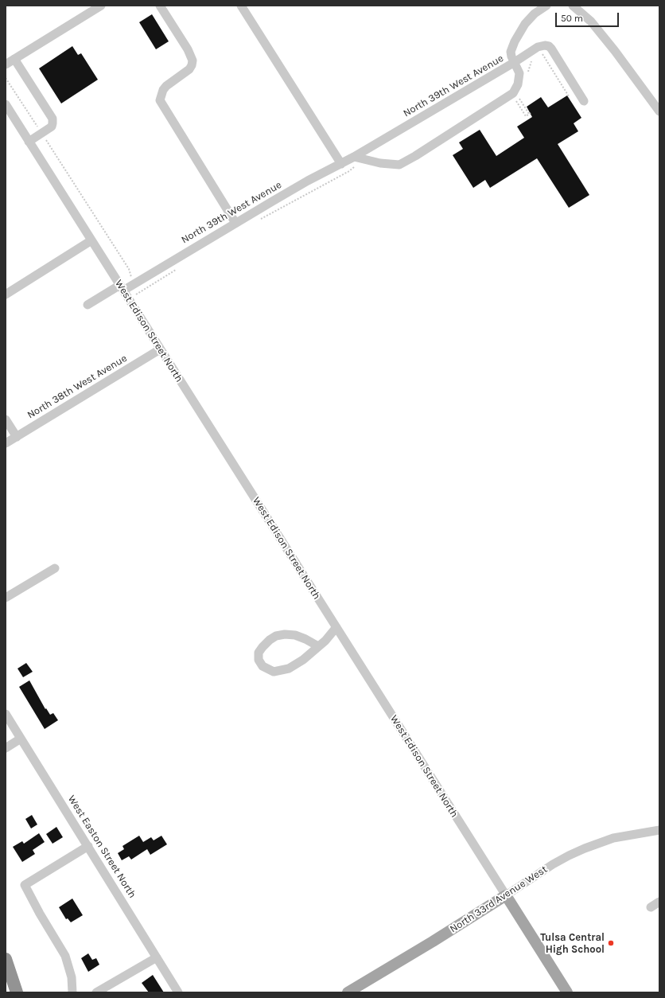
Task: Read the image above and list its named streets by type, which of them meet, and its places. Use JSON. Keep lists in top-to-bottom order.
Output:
{
  "streets": {
    "main road": ["West Edison Street North", "North 33rd Avenue West"],
    "street": ["North 39th West Avenue", "North 38th West Avenue", "West Easton Street North"]
  },
  "crossings": [
    ["North 39th West Avenue", "West Edison Street North"],
    ["West Edison Street North", "North 38th West Avenue"],
    ["West Edison Street North", "North 33rd Avenue West"]
  ],
  "places": ["Tulsa Central High School"],
  "scale_bar": "50 m"
}
